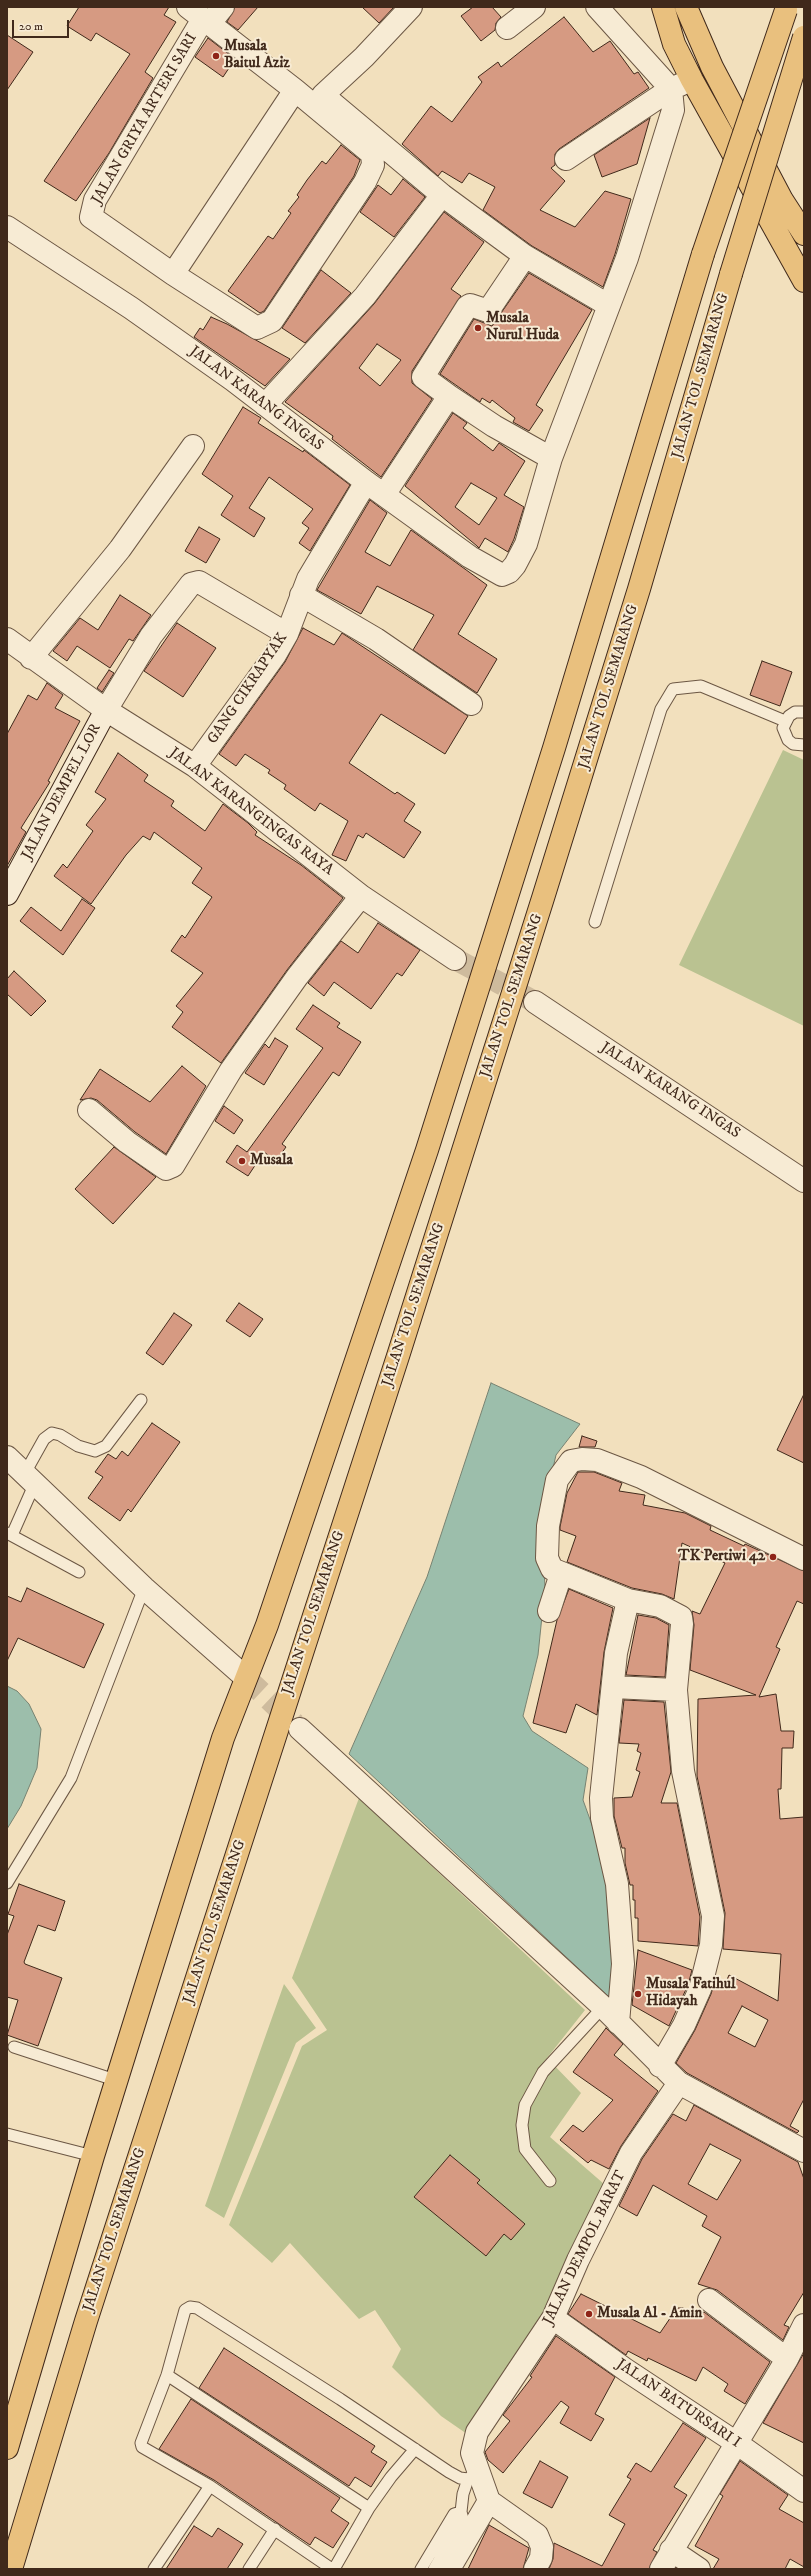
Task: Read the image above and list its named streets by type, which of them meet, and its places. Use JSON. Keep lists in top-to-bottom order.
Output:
{
  "streets": {
    "main road": ["JALAN TOL SEMARANG"],
    "street": [
      "JALAN GRIYA ARTERI SARI",
      "JALAN KARANG INGAS",
      "GANG CIKRAPYAK",
      "JALAN DEMPEL LOR",
      "JALAN KARANGINGAS RAYA",
      "JALAN DEMPOL BARAT",
      "JALAN BATURSARI I"
    ]
  },
  "crossings": [
    ["JALAN KARANG INGAS", "GANG CIKRAPYAK"],
    ["GANG CIKRAPYAK", "JALAN DEMPEL LOR"],
    ["GANG CIKRAPYAK", "JALAN KARANGINGAS RAYA"],
    ["JALAN DEMPEL LOR", "JALAN KARANGINGAS RAYA"],
    ["JALAN DEMPOL BARAT", "JALAN BATURSARI I"]
  ],
  "places": [
    "Musala Baitul Aziz",
    "Musala Nurul Huda",
    "Musala",
    "TK Pertiwi 42",
    "Musala Fatihul Hidayah",
    "Musala Al - Amin"
  ],
  "scale_bar": "20 m"
}
